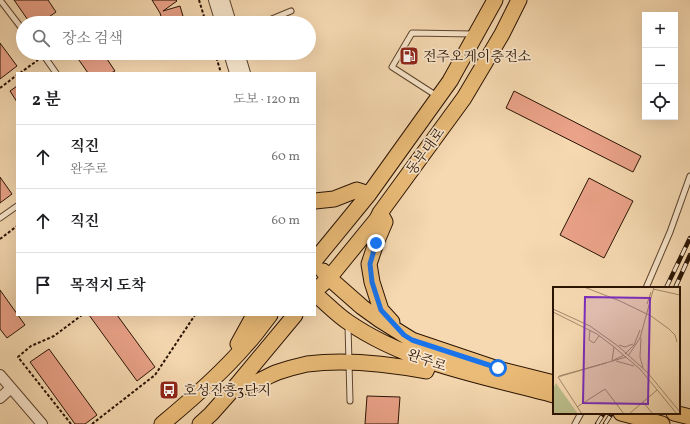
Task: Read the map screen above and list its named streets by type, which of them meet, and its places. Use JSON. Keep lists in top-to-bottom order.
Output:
{
  "streets": {
    "main road": ["동부대로", "완주로"]
  },
  "crossings": [
    ["동부대로", "완주로"]
  ],
  "places": {
    "fuel station": ["전주오케이충전소"],
    "bus stop": ["호성진흥3단지"]
  },
  "page": {
    "map_buttons": ["+", "−"],
    "search": "장소 검색",
    "heading": ["2 분", "도보 · 120 m"],
    "list": [
      ["직진", "완주로", "60 m"],
      ["직진", "60 m"],
      "목적지 도착"
    ]
  }
}
